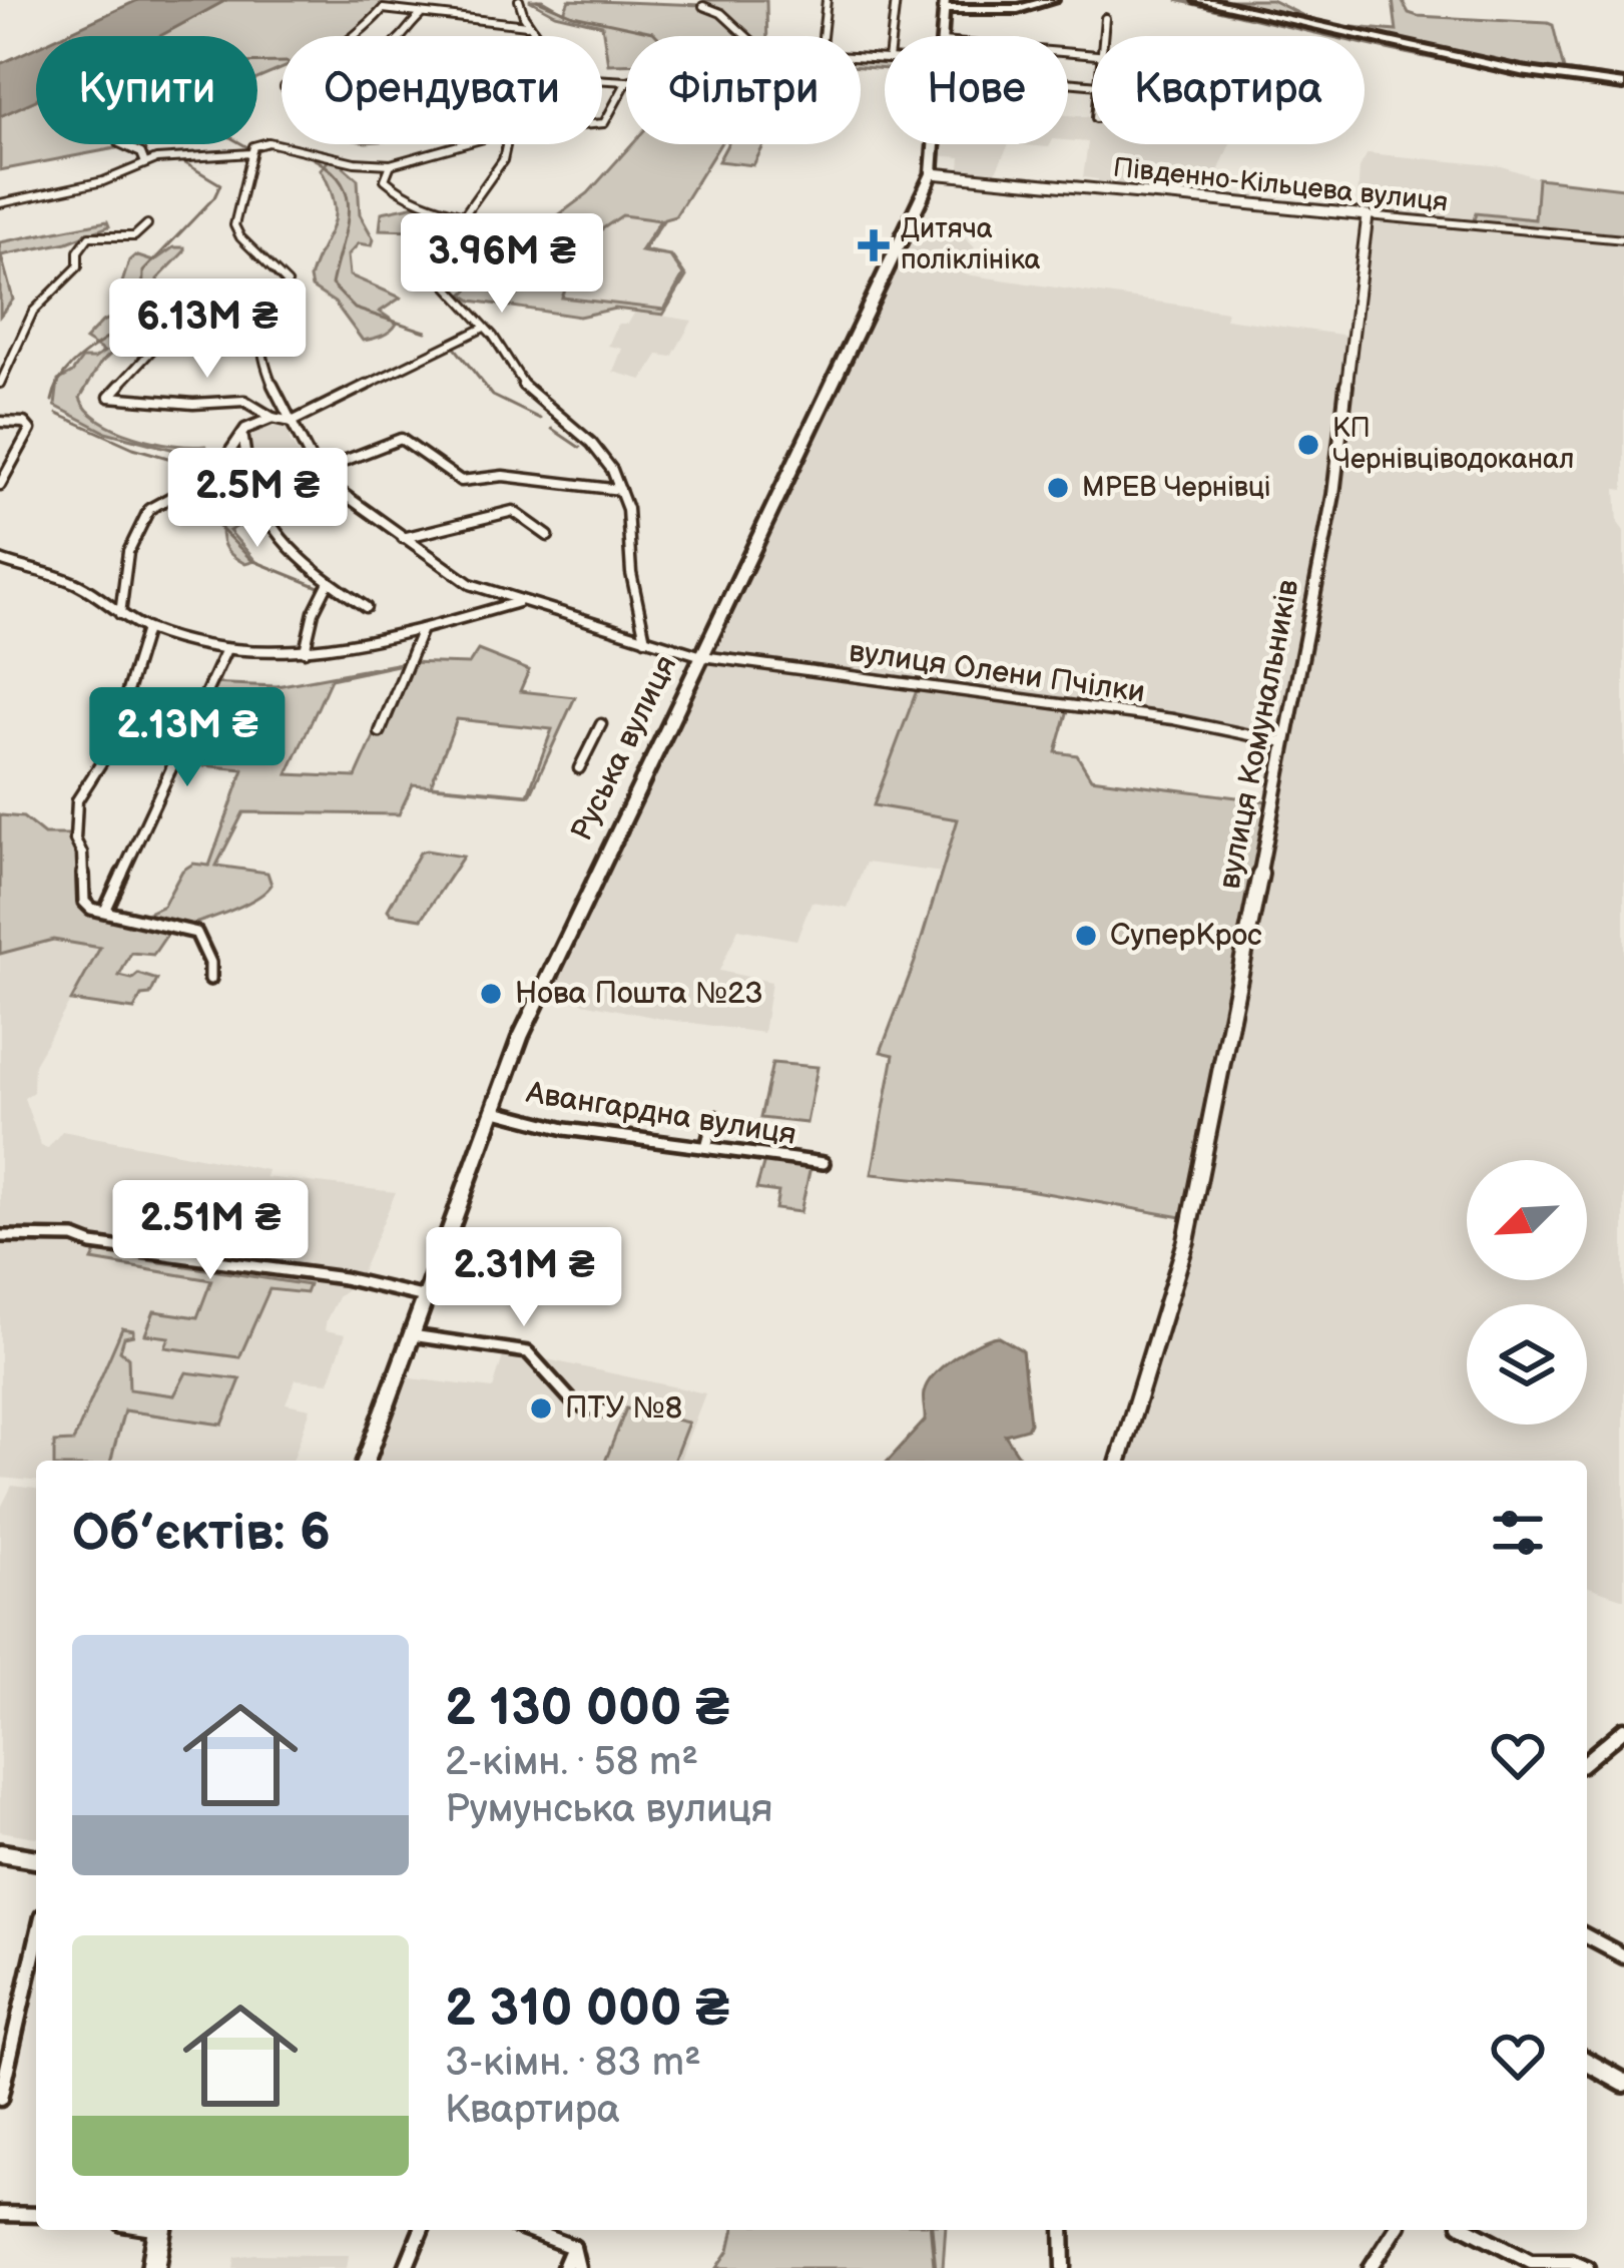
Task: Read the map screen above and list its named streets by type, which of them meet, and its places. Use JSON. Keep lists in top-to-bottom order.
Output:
{
  "streets": {
    "main road": ["Руська вулиця"],
    "street": [
      "Південно-Кільцева вулиця",
      "вулиця Олени Пчілки",
      "вулиця Комунальників",
      "Авангардна вулиця"
    ]
  },
  "crossings": [
    ["Південно-Кільцева вулиця", "вулиця Комунальників"],
    ["Південно-Кільцева вулиця", "Руська вулиця"],
    ["вулиця Олени Пчілки", "вулиця Комунальників"],
    ["вулиця Олени Пчілки", "Руська вулиця"],
    ["Руська вулиця", "Авангардна вулиця"]
  ],
  "places": {
    "health": ["Дитяча поліклініка"],
    "other": [
      "КП Чернівціводоканал",
      "МРЕВ Чернівці",
      "СуперКрос",
      "Нова Пошта №23",
      "ПТУ №8"
    ]
  },
  "north": "bottom left",
  "page": {
    "chip": [
      "Купити",
      "Орендувати",
      "Фільтри",
      "Нове",
      "Квартира"
    ],
    "price": [
      "3.96M ₴",
      "6.13M ₴",
      "2.5M ₴",
      "2.13M ₴",
      "2.51M ₴",
      "2.31M ₴"
    ],
    "heading": "Об’єктів: 6",
    "list": [
      {
        "name": "2 130 000 ₴",
        "note": "2-кімн. · 58 m² · Румунська вулиця"
      },
      {
        "name": "2 310 000 ₴",
        "note": "3-кімн. · 83 m² · Квартира"
      }
    ]
  }
}
